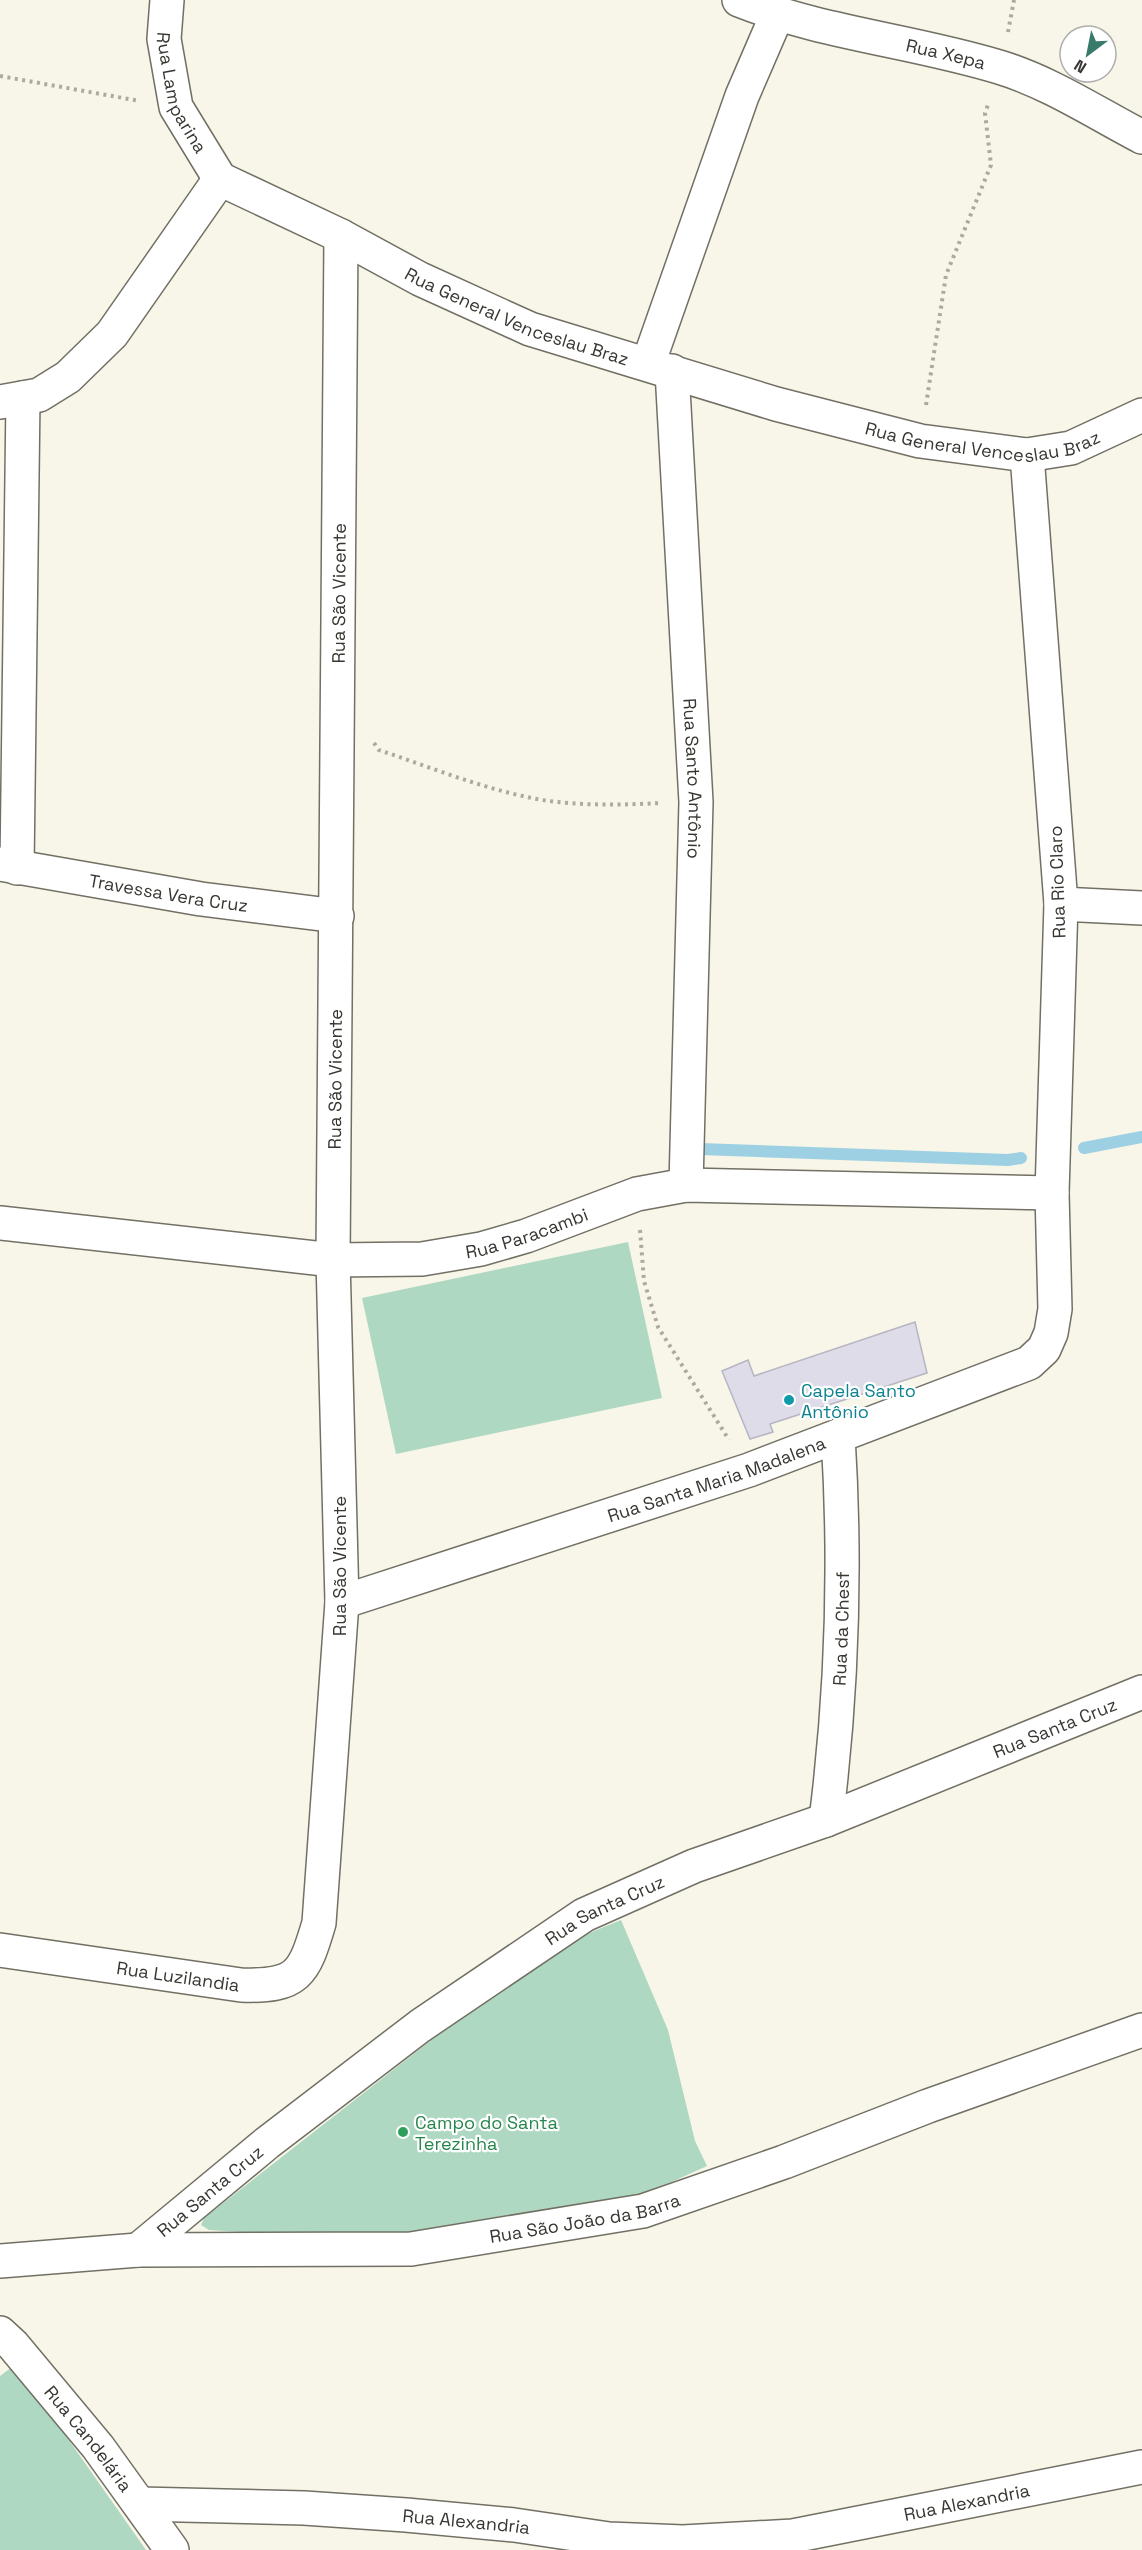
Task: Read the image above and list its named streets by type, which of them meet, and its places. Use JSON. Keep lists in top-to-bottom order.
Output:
{
  "streets": {
    "street": [
      "Rua Xepa",
      "Rua Lamparina",
      "Rua General Venceslau Braz",
      "Rua São Vicente",
      "Rua Santo Antônio",
      "Rua Rio Claro",
      "Travessa Vera Cruz",
      "Rua Paracambi",
      "Rua Santa Maria Madalena",
      "Rua da Chesf",
      "Rua Santa Cruz",
      "Rua Luzilandia",
      "Rua São João da Barra",
      "Rua Candelária",
      "Rua Alexandria"
    ]
  },
  "crossings": [
    ["Rua Lamparina", "Rua General Venceslau Braz"],
    ["Rua General Venceslau Braz", "Rua São Vicente"],
    ["Rua General Venceslau Braz", "Rua Santo Antônio"],
    ["Rua General Venceslau Braz", "Rua Rio Claro"],
    ["Rua São Vicente", "Travessa Vera Cruz"],
    ["Rua São Vicente", "Rua Paracambi"],
    ["Rua São Vicente", "Rua Santa Maria Madalena"],
    ["Rua São Vicente", "Rua Luzilandia"],
    ["Rua Santo Antônio", "Rua Paracambi"],
    ["Rua Rio Claro", "Rua Paracambi"],
    ["Rua Rio Claro", "Rua Santa Maria Madalena"],
    ["Rua Santa Maria Madalena", "Rua da Chesf"],
    ["Rua da Chesf", "Rua Santa Cruz"],
    ["Rua Santa Cruz", "Rua São João da Barra"],
    ["Rua Candelária", "Rua Alexandria"]
  ],
  "places": ["Capela Santo Antônio", "Campo do Santa Terezinha"],
  "north": "bottom left"
}
